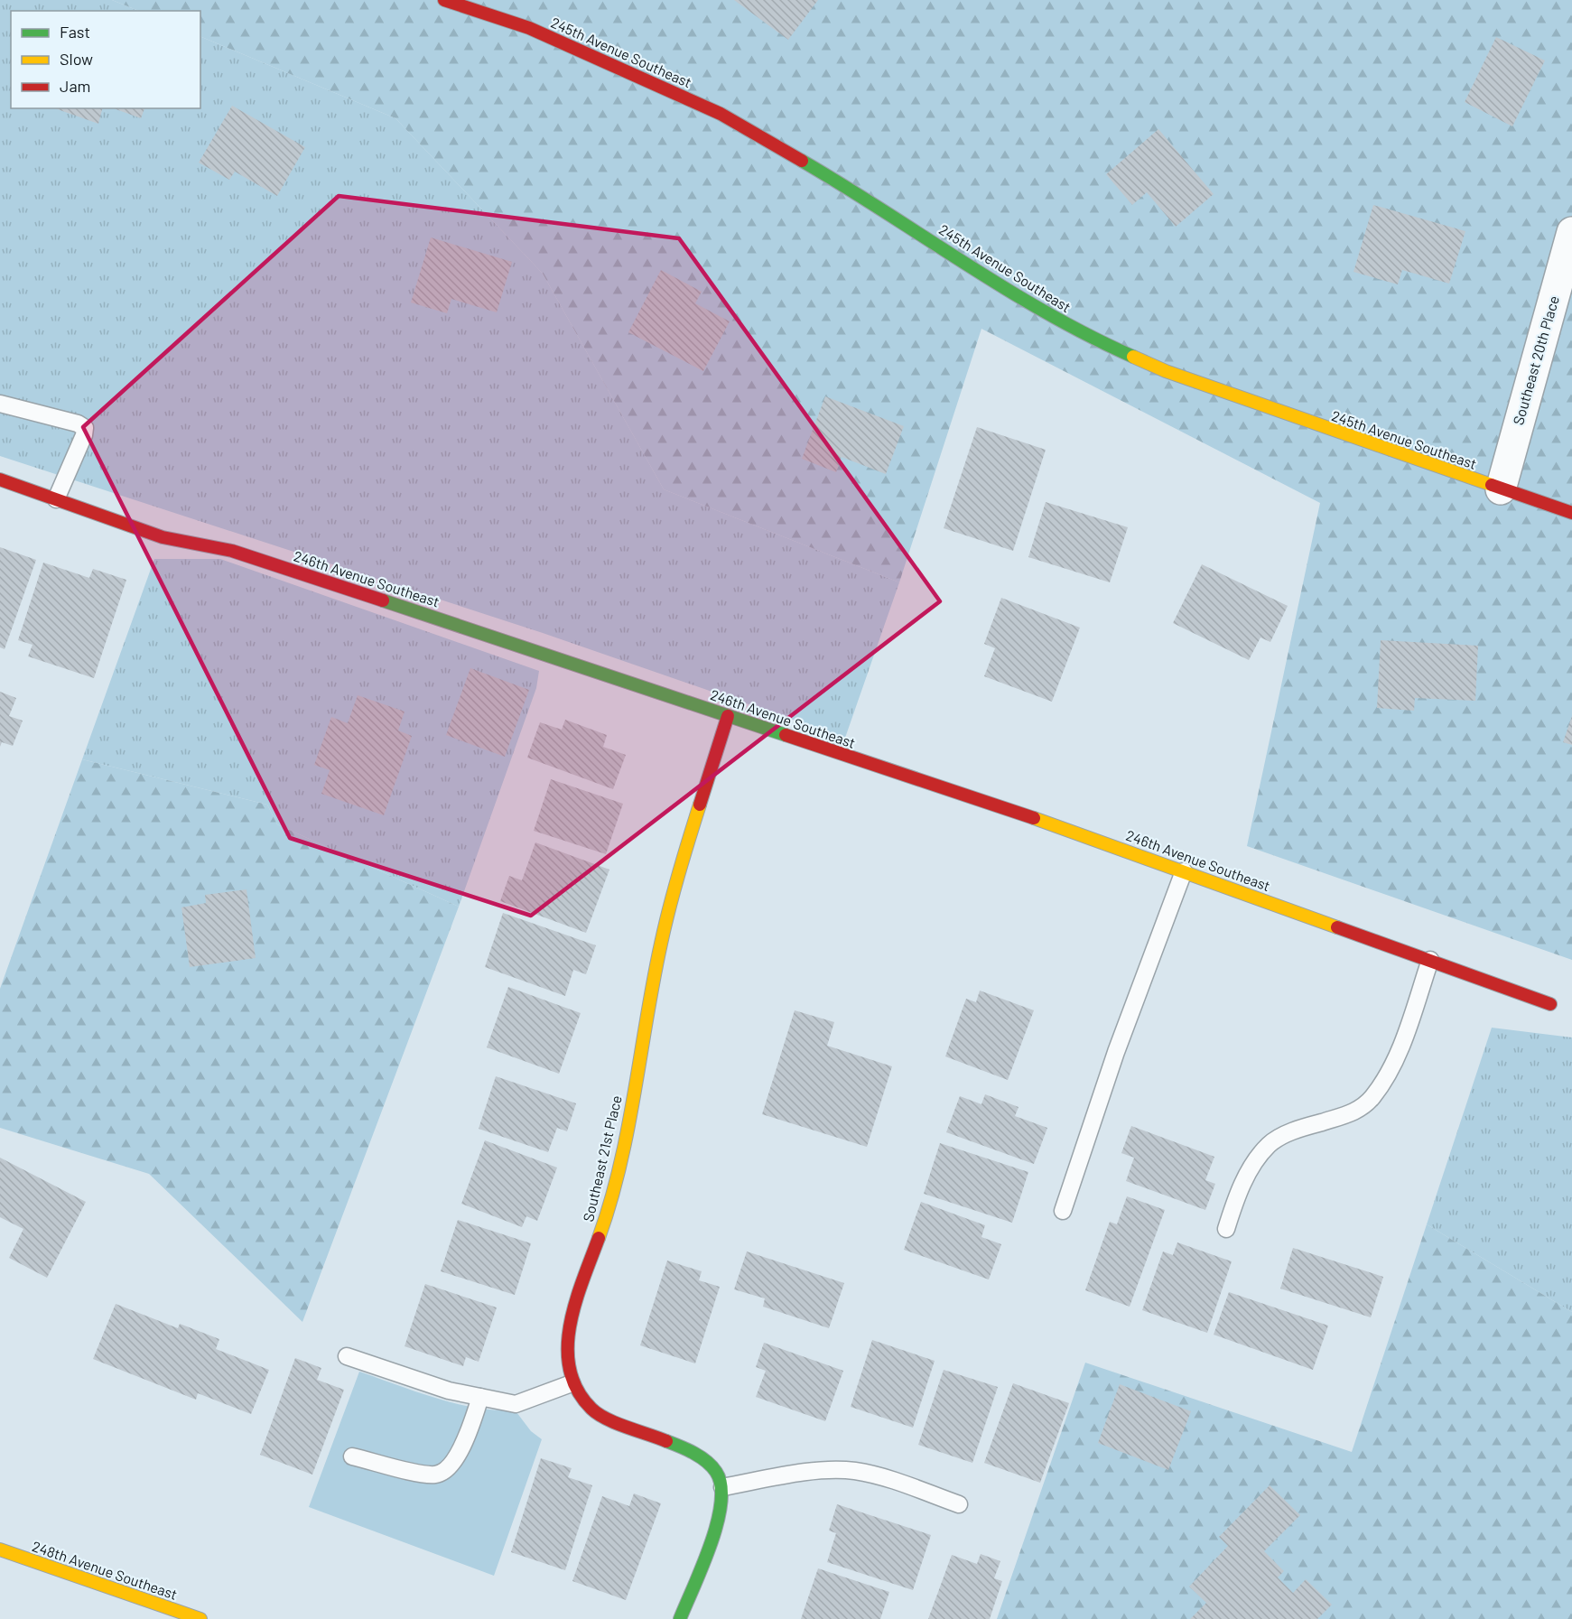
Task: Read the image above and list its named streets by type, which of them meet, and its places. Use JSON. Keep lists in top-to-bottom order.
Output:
{
  "streets": {
    "street": [
      "245th Avenue Southeast",
      "Southeast 20th Place",
      "246th Avenue Southeast",
      "Southeast 21st Place",
      "248th Avenue Southeast"
    ]
  },
  "crossings": [
    ["245th Avenue Southeast", "Southeast 20th Place"],
    ["246th Avenue Southeast", "Southeast 21st Place"]
  ],
  "legend": ["Fast", "Slow", "Jam"]
}
